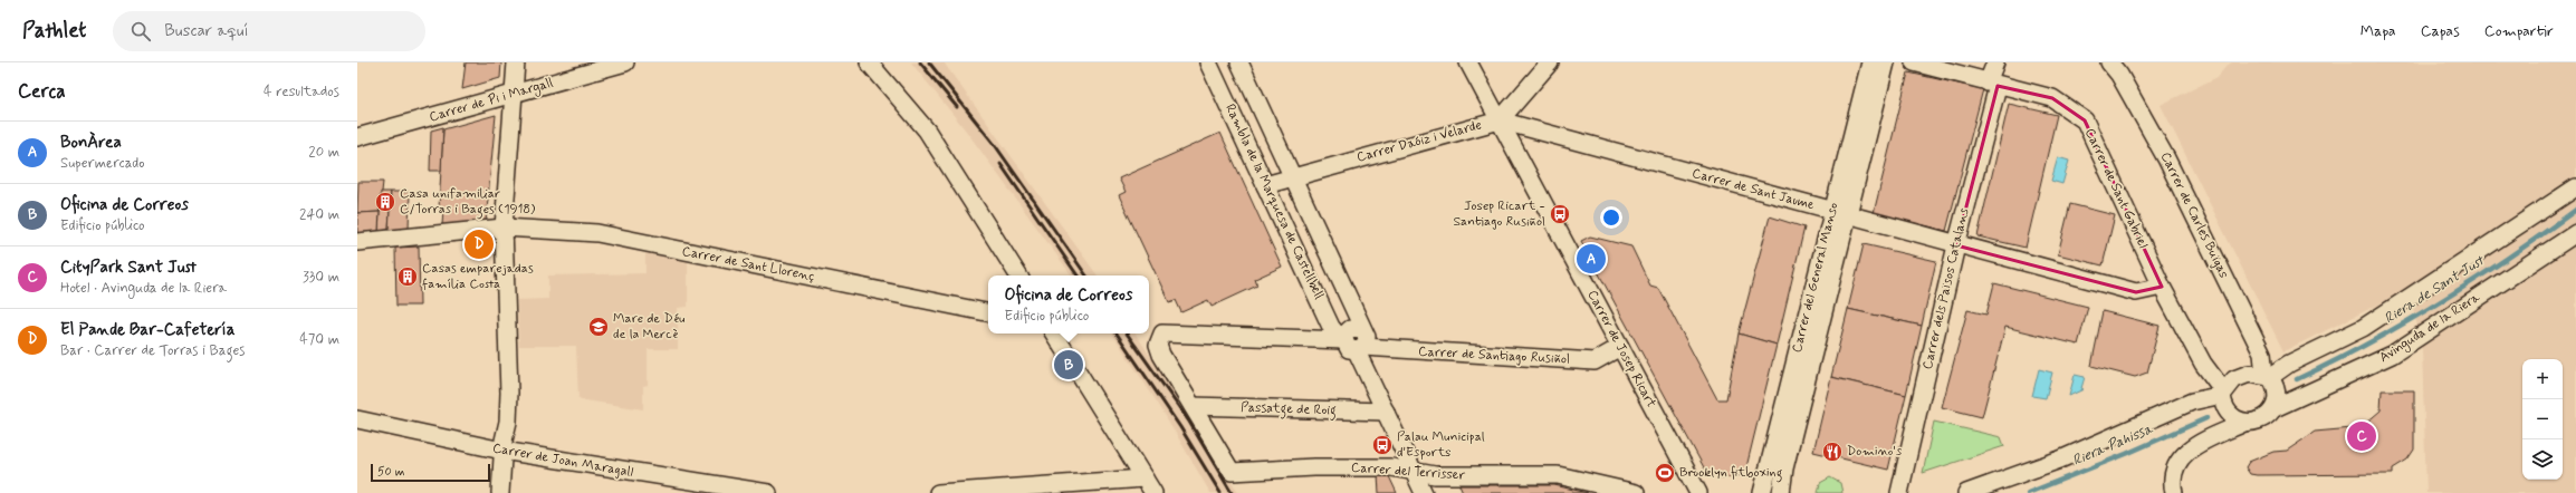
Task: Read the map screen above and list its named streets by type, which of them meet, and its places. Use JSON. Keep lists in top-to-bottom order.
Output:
{
  "streets": {
    "street": [
      "Carrer de Pi i Margall",
      "Carrer Daóiz i Velarde",
      "Carrer de Sant Gabriel",
      "Carrer de Sant Jaume",
      "Rambla de la Marquesa de Castellbell",
      "Carrer de Carles Buïgas",
      "Carrer de Sant Llorenç",
      "Carrer del General Manso",
      "Carrer dels Països Catalans",
      "Avinguda de la Riera",
      "Carrer de Josep Ricart",
      "Carrer de Santiago Rusiñol",
      "Passatge de Roig",
      "Carrer de Joan Maragall",
      "Carrer del Terrisser"
    ]
  },
  "crossings": [
    ["Carrer Daóiz i Velarde", "Carrer de Sant Jaume"],
    ["Carrer Daóiz i Velarde", "Rambla de la Marquesa de Castellbell"],
    ["Carrer Daóiz i Velarde", "Carrer de Josep Ricart"],
    ["Carrer de Sant Gabriel", "Carrer de Sant Jaume"],
    ["Carrer de Sant Gabriel", "Carrer de Carles Buïgas"],
    ["Carrer de Sant Gabriel", "Carrer dels Països Catalans"],
    ["Carrer de Sant Gabriel", "Avinguda de la Riera"],
    ["Carrer de Sant Jaume", "Carrer del General Manso"],
    ["Carrer de Sant Jaume", "Carrer dels Països Catalans"],
    ["Carrer de Sant Jaume", "Carrer de Josep Ricart"],
    ["Rambla de la Marquesa de Castellbell", "Carrer de Santiago Rusiñol"],
    ["Rambla de la Marquesa de Castellbell", "Passatge de Roig"],
    ["Rambla de la Marquesa de Castellbell", "Carrer del Terrisser"],
    ["Carrer de Carles Buïgas", "Avinguda de la Riera"],
    ["Carrer de Josep Ricart", "Carrer de Santiago Rusiñol"],
    ["Passatge de Roig", "Carrer del Terrisser"]
  ],
  "water": ["Riera de Sant Just", "Riera Pahissa"],
  "places": {
    "building": ["Casa unifamiliar C/Torras i Bages (1918)", "Casas emparejadas família Costa"],
    "bus stop": ["Josep Ricart - Santiago Rusiñol", "Palau Municipal d'Esports"],
    "school or university": ["Mare de Déu de la Mercè"],
    "restaurant": ["Domino's"],
    "sports": ["Brooklyn fitboxing"]
  },
  "scale_bar": "50 m",
  "page": {
    "header": "Pathlet",
    "search": "Buscar aquí",
    "nav": ["Mapa", "Capas", "Compartir"],
    "heading": ["Cerca", "4 resultados"],
    "list": [
      {
        "mark": "A",
        "name": "BonÀrea",
        "note": "Supermercado",
        "value": "20 m"
      },
      {
        "mark": "B",
        "name": "Oficina de Correos",
        "note": "Edificio público",
        "value": "240 m"
      },
      {
        "mark": "C",
        "name": "CityPark Sant Just",
        "note": "Hotel · Avinguda de la Riera",
        "value": "330 m"
      },
      {
        "mark": "D",
        "name": "El Pande Bar-Cafetería",
        "note": "Bar · Carrer de Torras i Bages",
        "value": "470 m"
      }
    ],
    "pins": [
      "D",
      "A",
      "B",
      "C"
    ],
    "popup": ["Oficina de Correos", "Edificio público"],
    "map_buttons": ["+", "−"],
    "scale": "50 m"
  }
}
